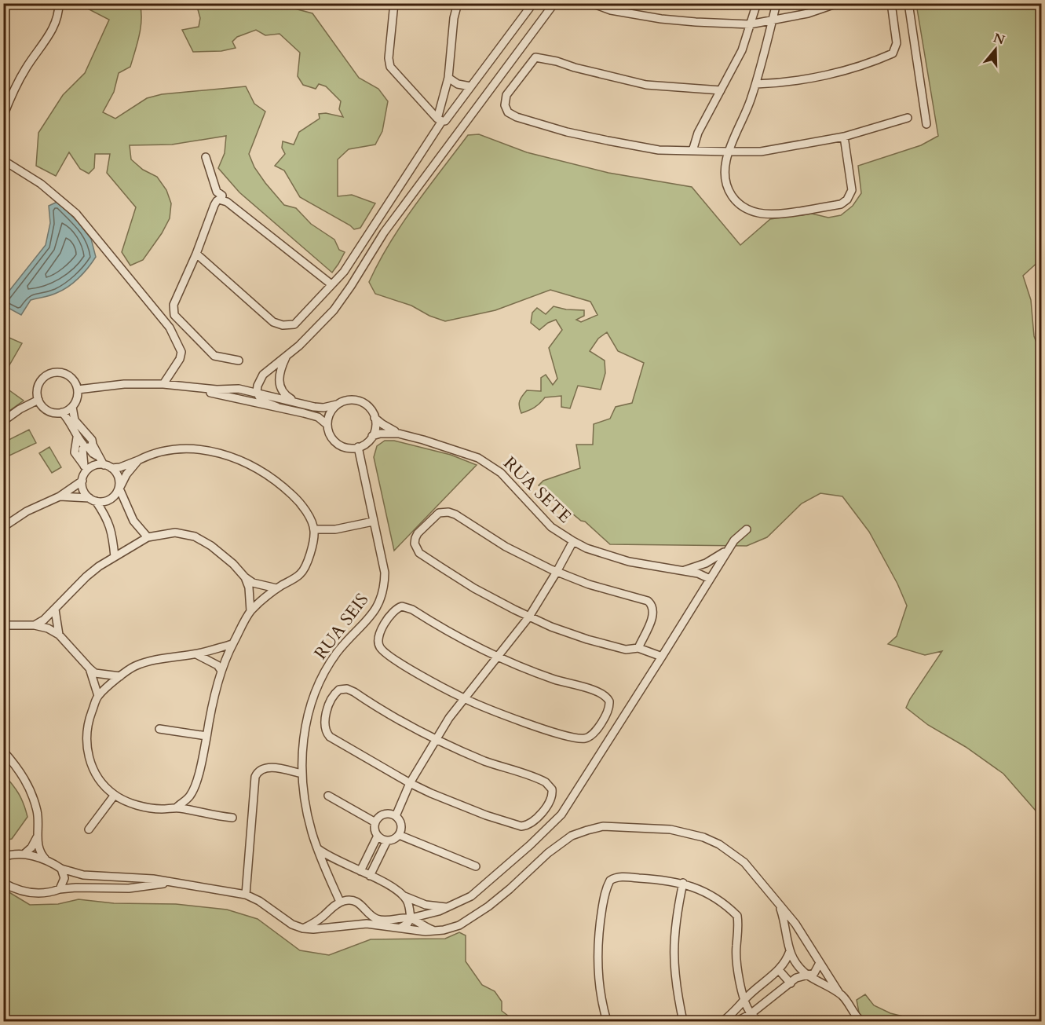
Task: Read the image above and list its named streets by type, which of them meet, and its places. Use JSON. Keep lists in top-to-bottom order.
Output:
{
  "streets": {
    "street": ["RUA SETE", "RUA SEIS"]
  },
  "crossings": [
    ["RUA SETE", "RUA SEIS"]
  ],
  "north": "top"
}
